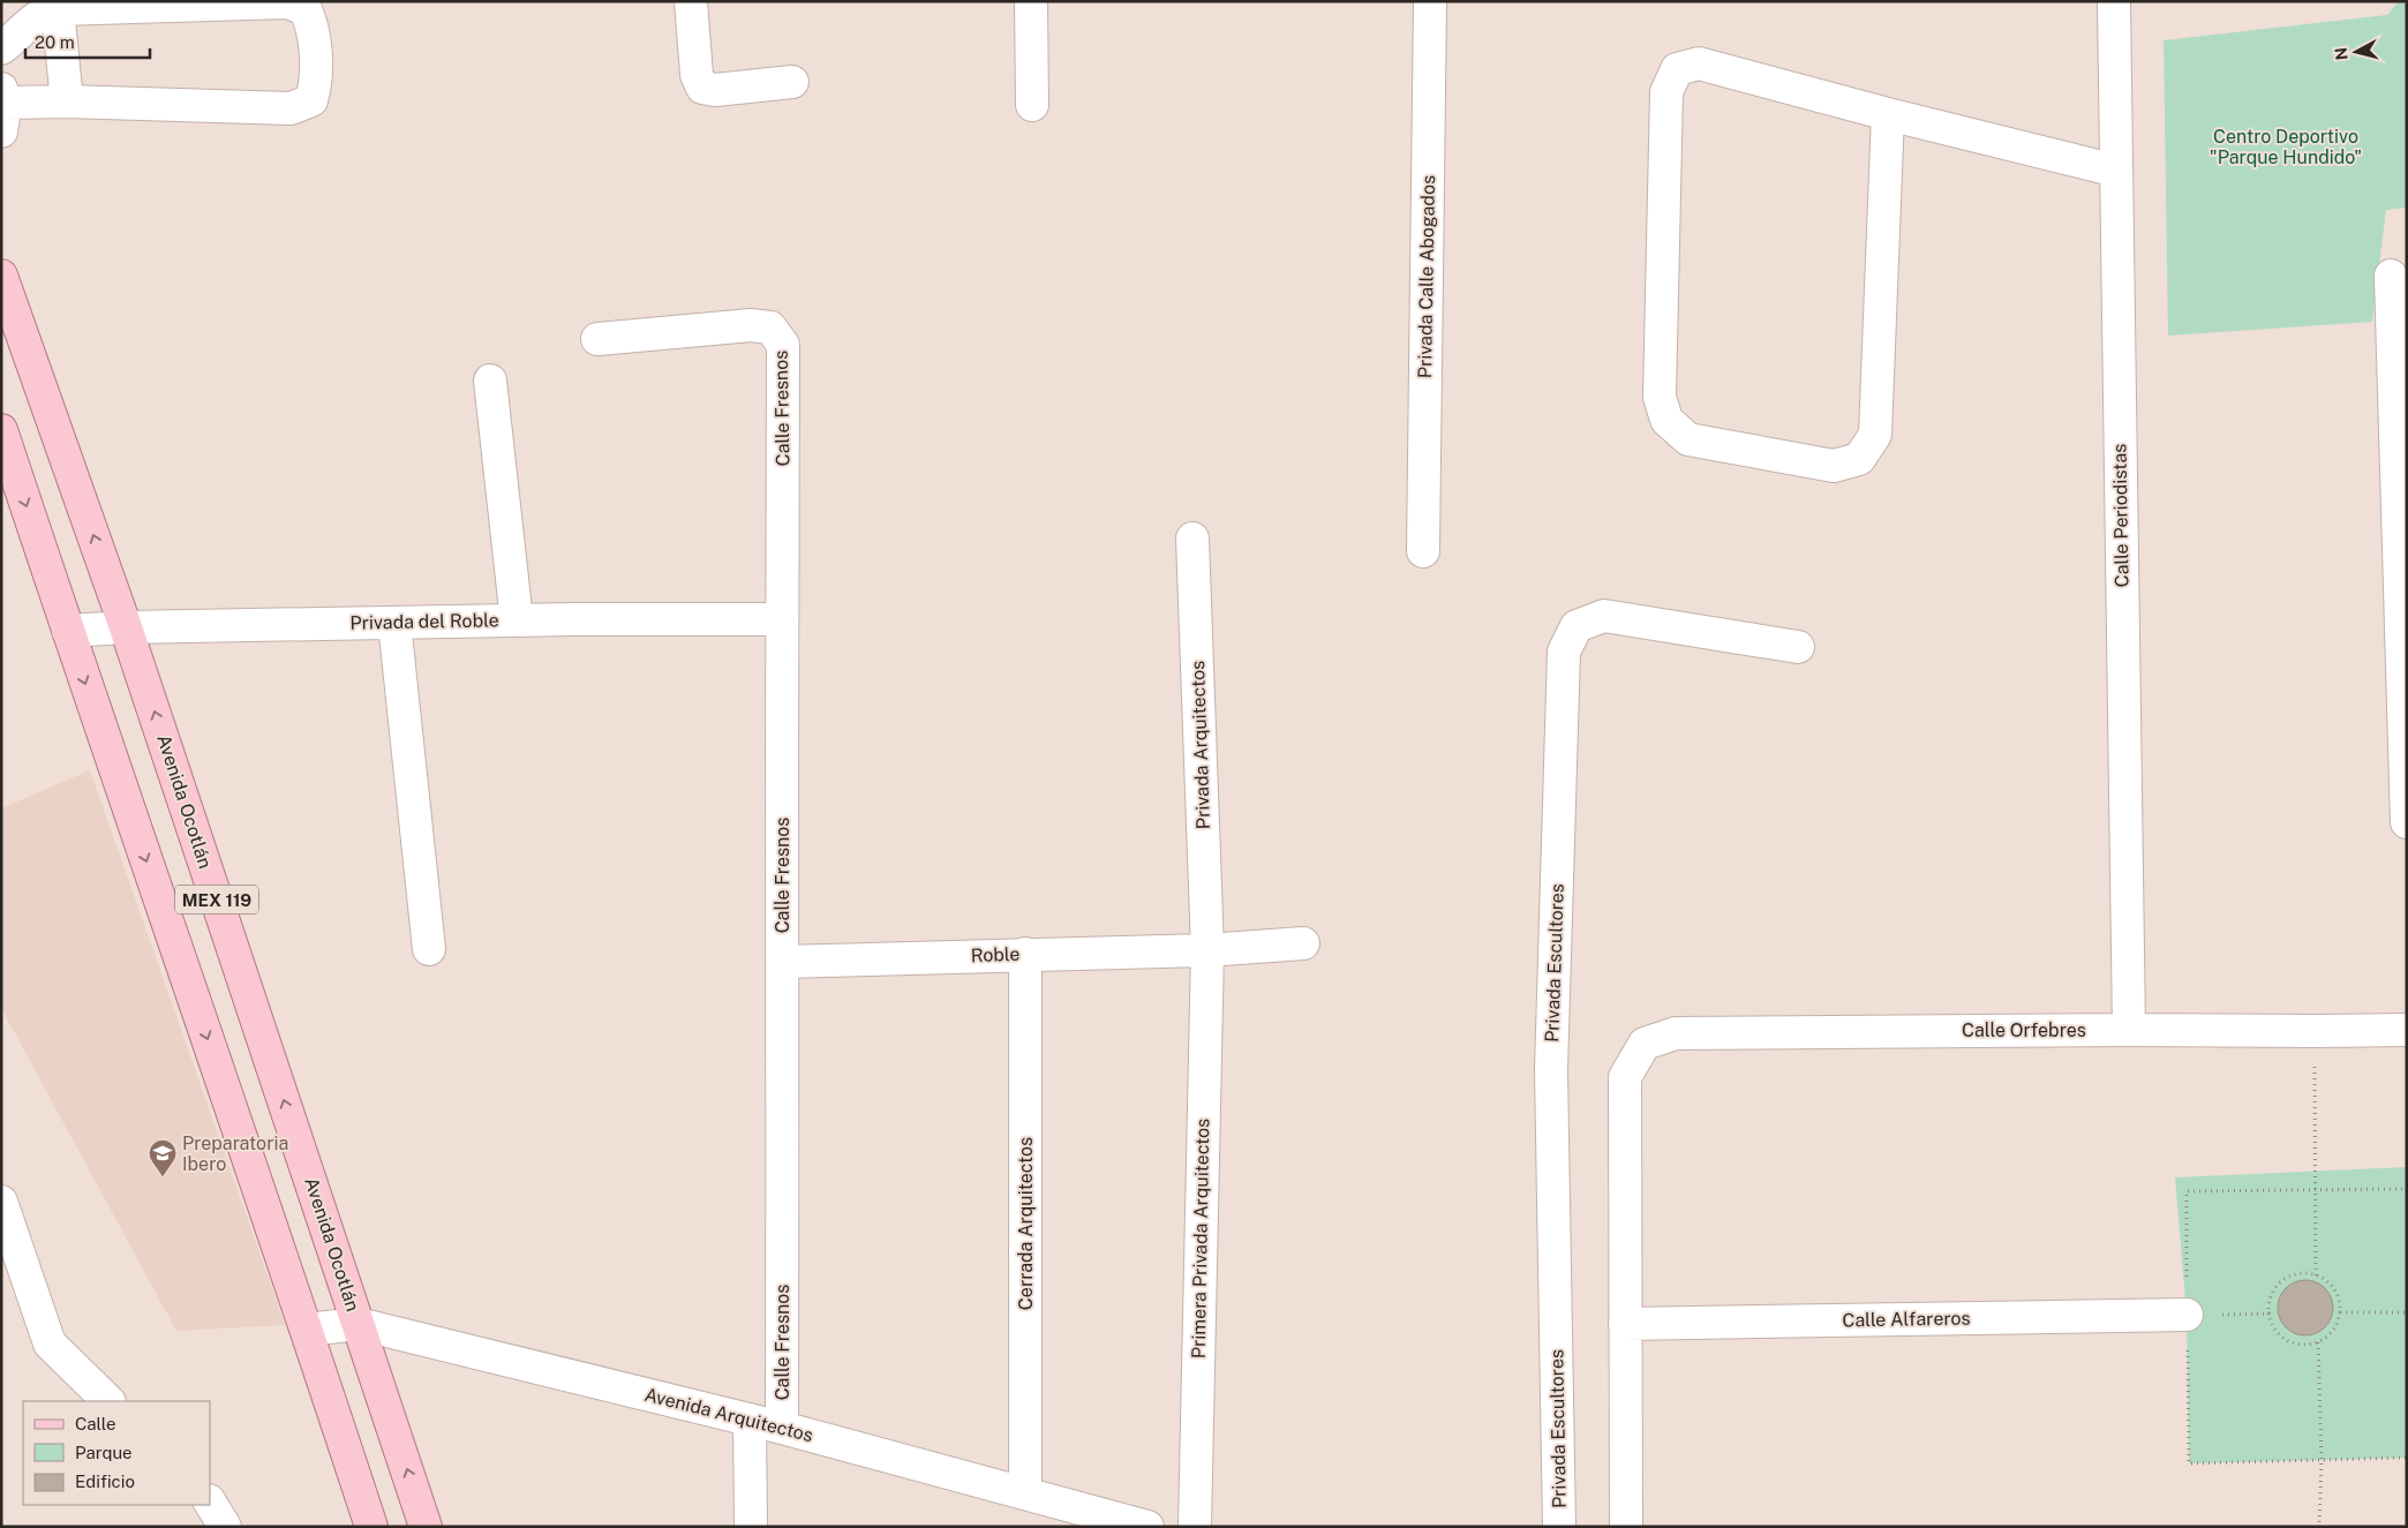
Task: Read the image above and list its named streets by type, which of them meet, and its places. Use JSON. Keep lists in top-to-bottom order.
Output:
{
  "streets": {
    "main road": ["Avenida Ocotlán", "MEX 119"],
    "street": [
      "Privada Calle Abogados",
      "Calle Fresnos",
      "Calle Periodistas",
      "Privada del Roble",
      "Privada Arquitectos",
      "Roble",
      "Privada Escultores",
      "Calle Orfebres",
      "Cerrada Arquitectos",
      "Primera Privada Arquitectos",
      "Calle Alfareros",
      "Avenida Arquitectos"
    ]
  },
  "crossings": [
    ["Calle Fresnos", "Privada del Roble"],
    ["Calle Fresnos", "Roble"],
    ["Calle Fresnos", "Avenida Arquitectos"],
    ["Calle Periodistas", "Calle Orfebres"],
    ["Privada del Roble", "Avenida Ocotlán"],
    ["Privada del Roble", "MEX 119"],
    ["Privada Arquitectos", "Roble"],
    ["Privada Arquitectos", "Primera Privada Arquitectos"],
    ["Avenida Ocotlán", "Avenida Arquitectos"],
    ["MEX 119", "Avenida Arquitectos"],
    ["Roble", "Cerrada Arquitectos"],
    ["Roble", "Primera Privada Arquitectos"],
    ["Calle Orfebres", "Calle Alfareros"],
    ["Cerrada Arquitectos", "Avenida Arquitectos"]
  ],
  "parks": ["Centro Deportivo \"Parque Hundido\""],
  "places": {
    "school or university": ["Preparatoria Ibero"]
  },
  "legend": ["Calle", "Parque", "Edificio"],
  "scale_bar": "20 m",
  "north": "left"
}
